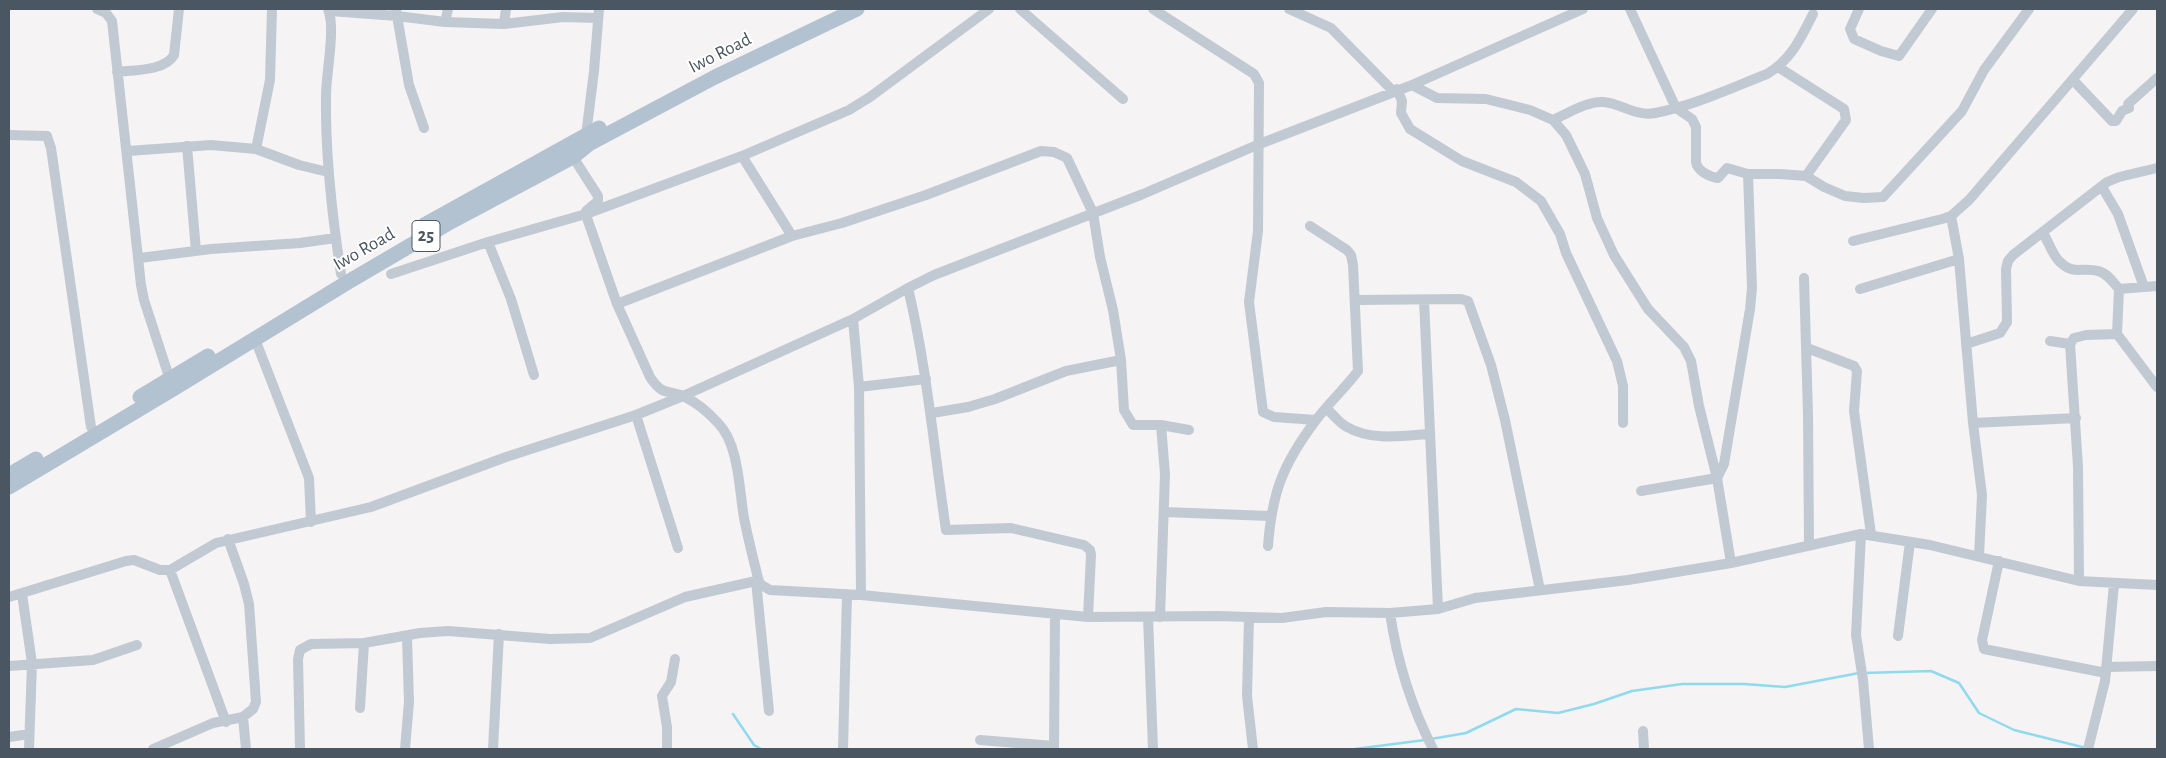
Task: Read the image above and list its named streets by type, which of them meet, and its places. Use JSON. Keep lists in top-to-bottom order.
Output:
{
  "streets": {
    "main road": ["Iwo Road", "25"]
  }
}
